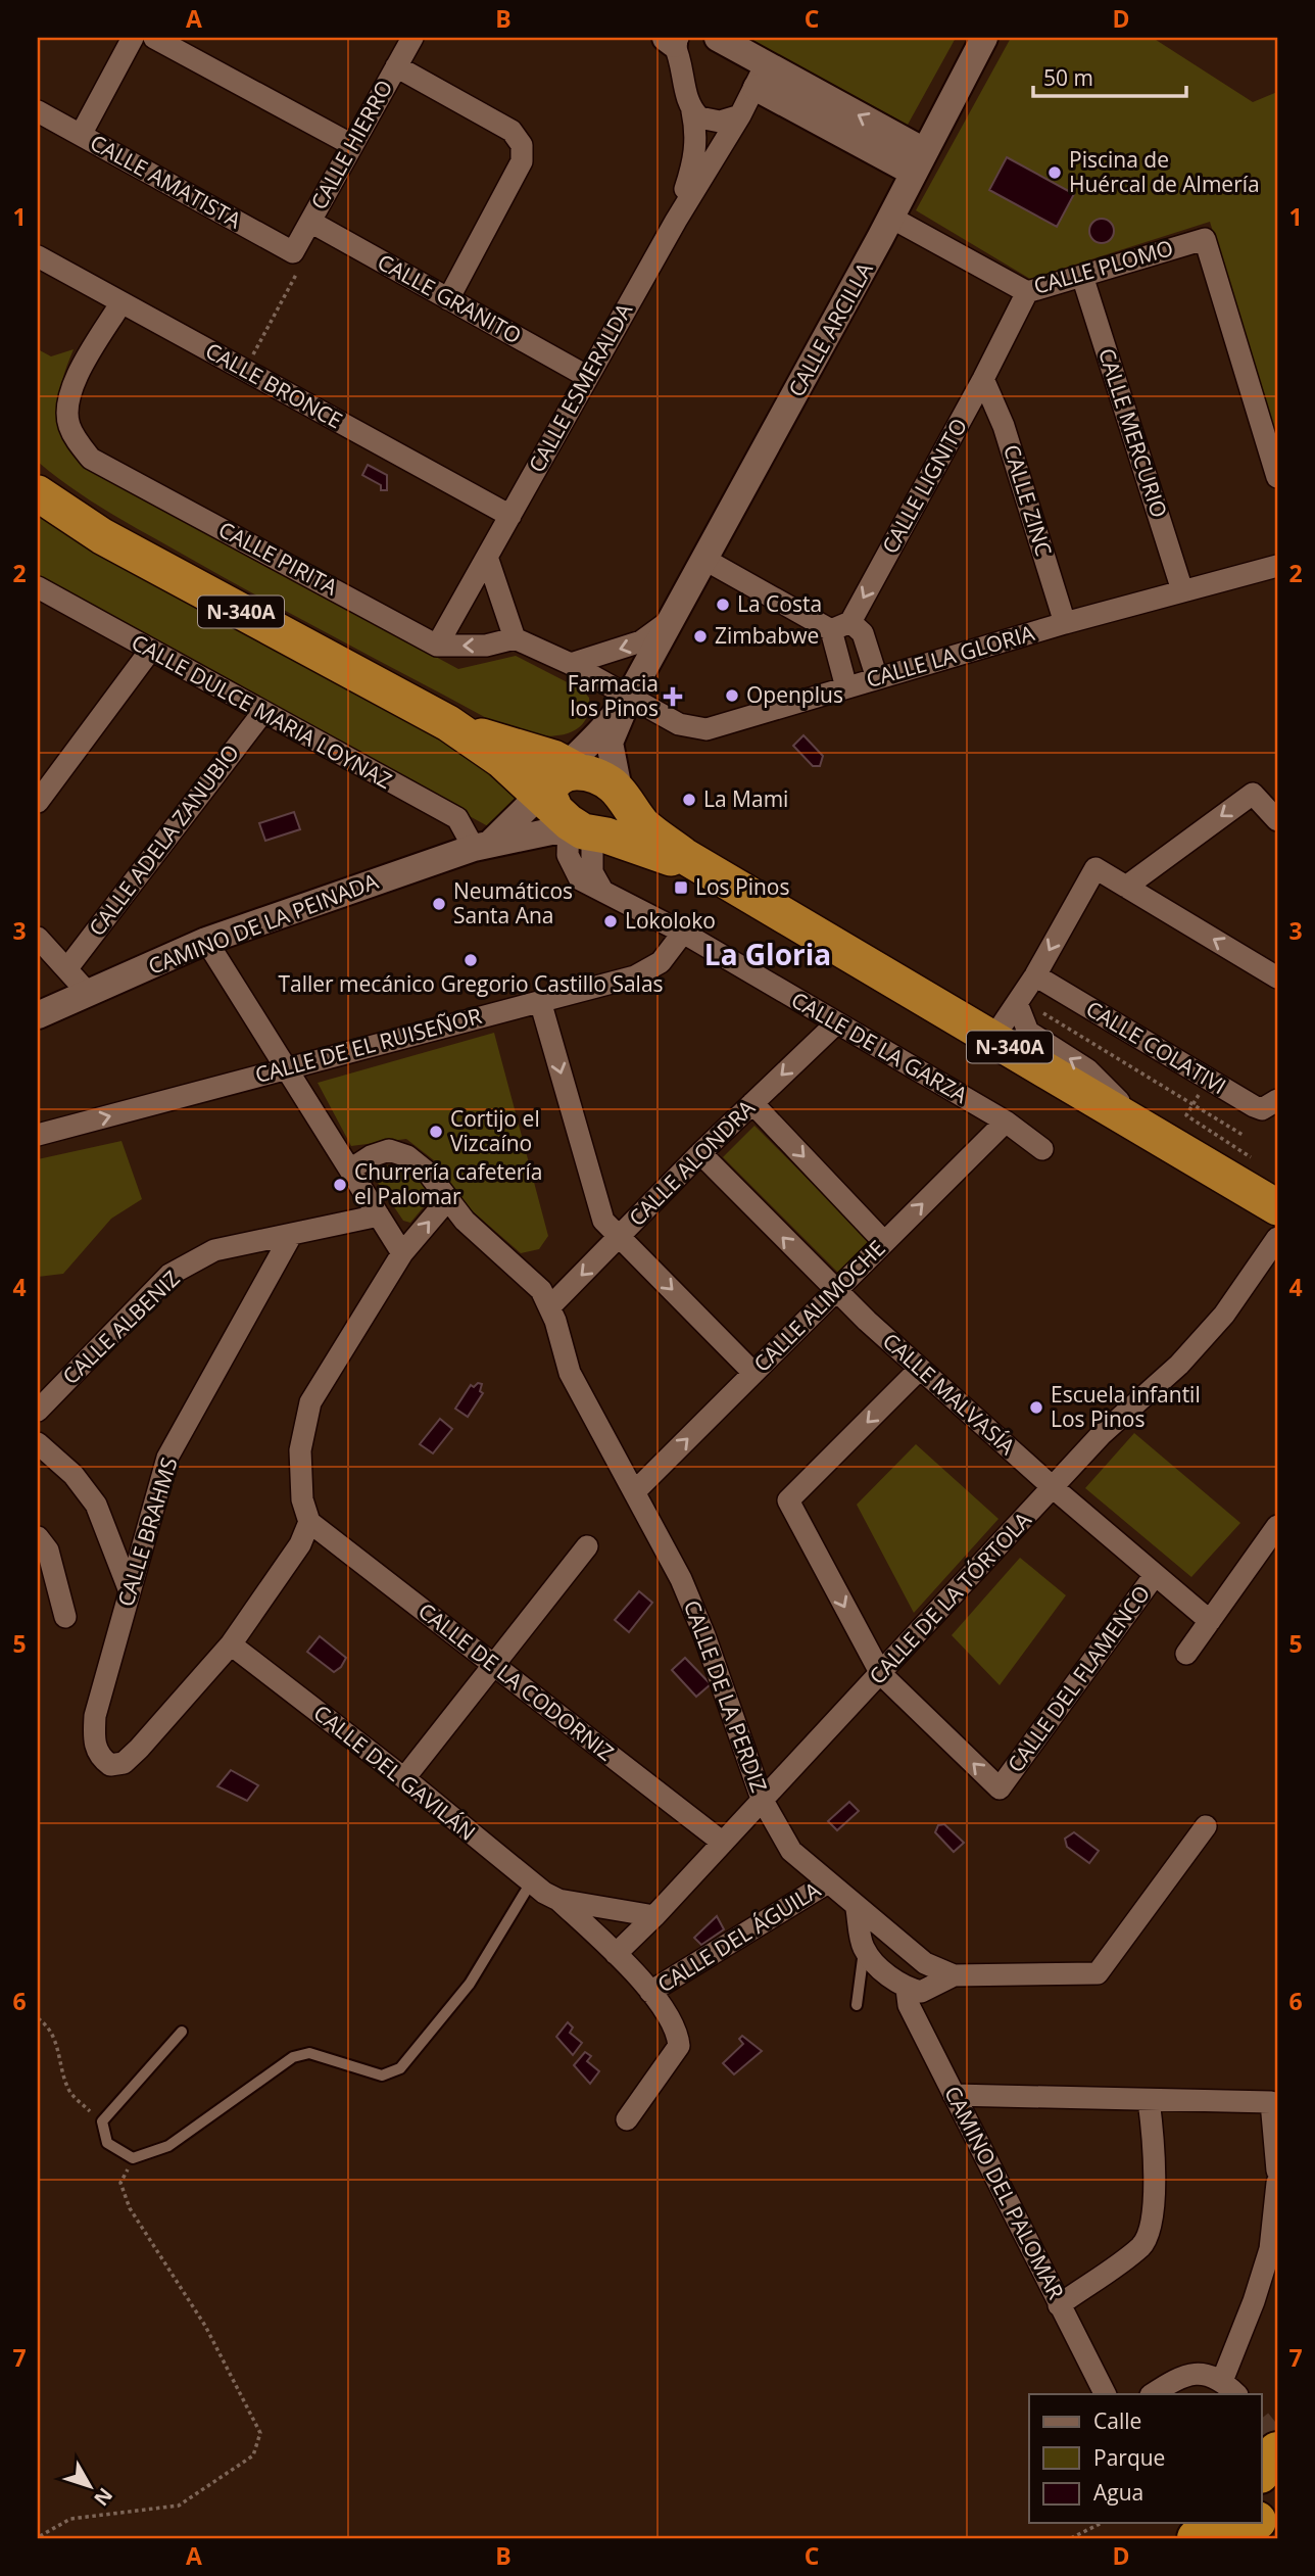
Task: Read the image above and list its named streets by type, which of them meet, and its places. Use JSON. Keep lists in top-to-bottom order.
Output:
{
  "streets": {
    "highway": ["N-340A"],
    "street": [
      "CALLE HIERRO",
      "CALLE AMATISTA",
      "CALLE PLOMO",
      "CALLE GRANITO",
      "CALLE ARCILLA",
      "CALLE BRONCE",
      "CALLE ESMERALDA",
      "CALLE MERCURIO",
      "CALLE LIGNITO",
      "CALLE ZINC",
      "CALLE PIRITA",
      "CALLE LA GLORIA",
      "CALLE DULCE MARIA LOYNAZ",
      "CALLE ADELA ZANUBIO",
      "CAMINO DE LA PEINADA",
      "CALLE DE EL RUISEÑOR",
      "CALLE DE LA GARZA",
      "CALLE COLATIVI",
      "CALLE ALONDRA",
      "CALLE ALIMOCHE",
      "CALLE ALBENIZ",
      "CALLE MALVASÍA",
      "CALLE BRAHMS",
      "CALLE DE LA TÓRTOLA",
      "CALLE DEL FLAMENCO",
      "CALLE DE LA CODORNIZ",
      "CALLE DE LA PERDIZ",
      "CALLE DEL GAVILÁN",
      "CALLE DEL ÁGUILA",
      "CAMINO DEL PALOMAR"
    ]
  },
  "crossings": [
    ["CALLE HIERRO", "CALLE AMATISTA"],
    ["CALLE HIERRO", "CALLE GRANITO"],
    ["CALLE PLOMO", "CALLE ARCILLA"],
    ["CALLE PLOMO", "CALLE MERCURIO"],
    ["CALLE PLOMO", "CALLE LIGNITO"],
    ["CALLE GRANITO", "CALLE ESMERALDA"],
    ["CALLE ARCILLA", "N-340A"],
    ["CALLE ARCILLA", "CALLE LA GLORIA"],
    ["CALLE ARCILLA", "CAMINO DE LA PEINADA"],
    ["CALLE ARCILLA", "CALLE DE LA GARZA"],
    ["CALLE BRONCE", "CALLE ESMERALDA"],
    ["CALLE BRONCE", "CALLE PIRITA"],
    ["CALLE ESMERALDA", "CALLE PIRITA"],
    ["CALLE MERCURIO", "CALLE LA GLORIA"],
    ["CALLE LIGNITO", "CALLE ZINC"],
    ["CALLE ZINC", "CALLE LA GLORIA"],
    ["N-340A", "CAMINO DE LA PEINADA"],
    ["N-340A", "CALLE DE LA GARZA"],
    ["CALLE DULCE MARIA LOYNAZ", "CALLE ADELA ZANUBIO"],
    ["CALLE DULCE MARIA LOYNAZ", "CAMINO DE LA PEINADA"],
    ["CAMINO DE LA PEINADA", "CALLE DE LA GARZA"],
    ["CALLE DE EL RUISEÑOR", "CALLE DE LA GARZA"],
    ["CALLE DE LA GARZA", "CALLE ALONDRA"],
    ["CALLE DE LA GARZA", "CALLE ALIMOCHE"],
    ["CALLE ALONDRA", "CALLE MALVASÍA"],
    ["CALLE ALONDRA", "CALLE DE LA PERDIZ"],
    ["CALLE ALIMOCHE", "CALLE MALVASÍA"],
    ["CALLE ALIMOCHE", "CALLE DE LA PERDIZ"],
    ["CALLE ALBENIZ", "CALLE BRAHMS"],
    ["CALLE MALVASÍA", "CALLE DE LA TÓRTOLA"],
    ["CALLE MALVASÍA", "CALLE DEL FLAMENCO"],
    ["CALLE BRAHMS", "CALLE DEL GAVILÁN"],
    ["CALLE DE LA TÓRTOLA", "CALLE DEL FLAMENCO"],
    ["CALLE DE LA TÓRTOLA", "CALLE DE LA CODORNIZ"],
    ["CALLE DE LA TÓRTOLA", "CALLE DE LA PERDIZ"],
    ["CALLE DE LA TÓRTOLA", "CALLE DEL GAVILÁN"],
    ["CALLE DE LA PERDIZ", "CALLE DEL ÁGUILA"],
    ["CALLE DEL GAVILÁN", "CALLE DEL ÁGUILA"]
  ],
  "one_way": [
    "CALLE LIGNITO",
    "CALLE DE EL RUISEÑOR",
    "CALLE ALONDRA",
    "CALLE ALIMOCHE"
  ],
  "districts": ["La Gloria"],
  "places": {
    "other": [
      "Piscina de Huércal de Almería",
      "La Costa",
      "Zimbabwe",
      "Openplus",
      "La Mami",
      "Neumáticos Santa Ana",
      "Lokoloko",
      "Taller mecánico Gregorio Castillo Salas",
      "Cortijo el Vizcaíno",
      "Churrería cafetería el Palomar",
      "Escuela infantil Los Pinos"
    ],
    "health": ["Farmacia los Pinos"],
    "transit": ["Los Pinos"]
  },
  "legend": ["Calle", "Parque", "Agua"],
  "scale_bar": "50 m",
  "north": "bottom right",
  "grid": {
    "columns": [
      "A",
      "B",
      "C",
      "D"
    ],
    "rows": [
      "1",
      "2",
      "3",
      "4",
      "5",
      "6",
      "7"
    ]
  }
}
